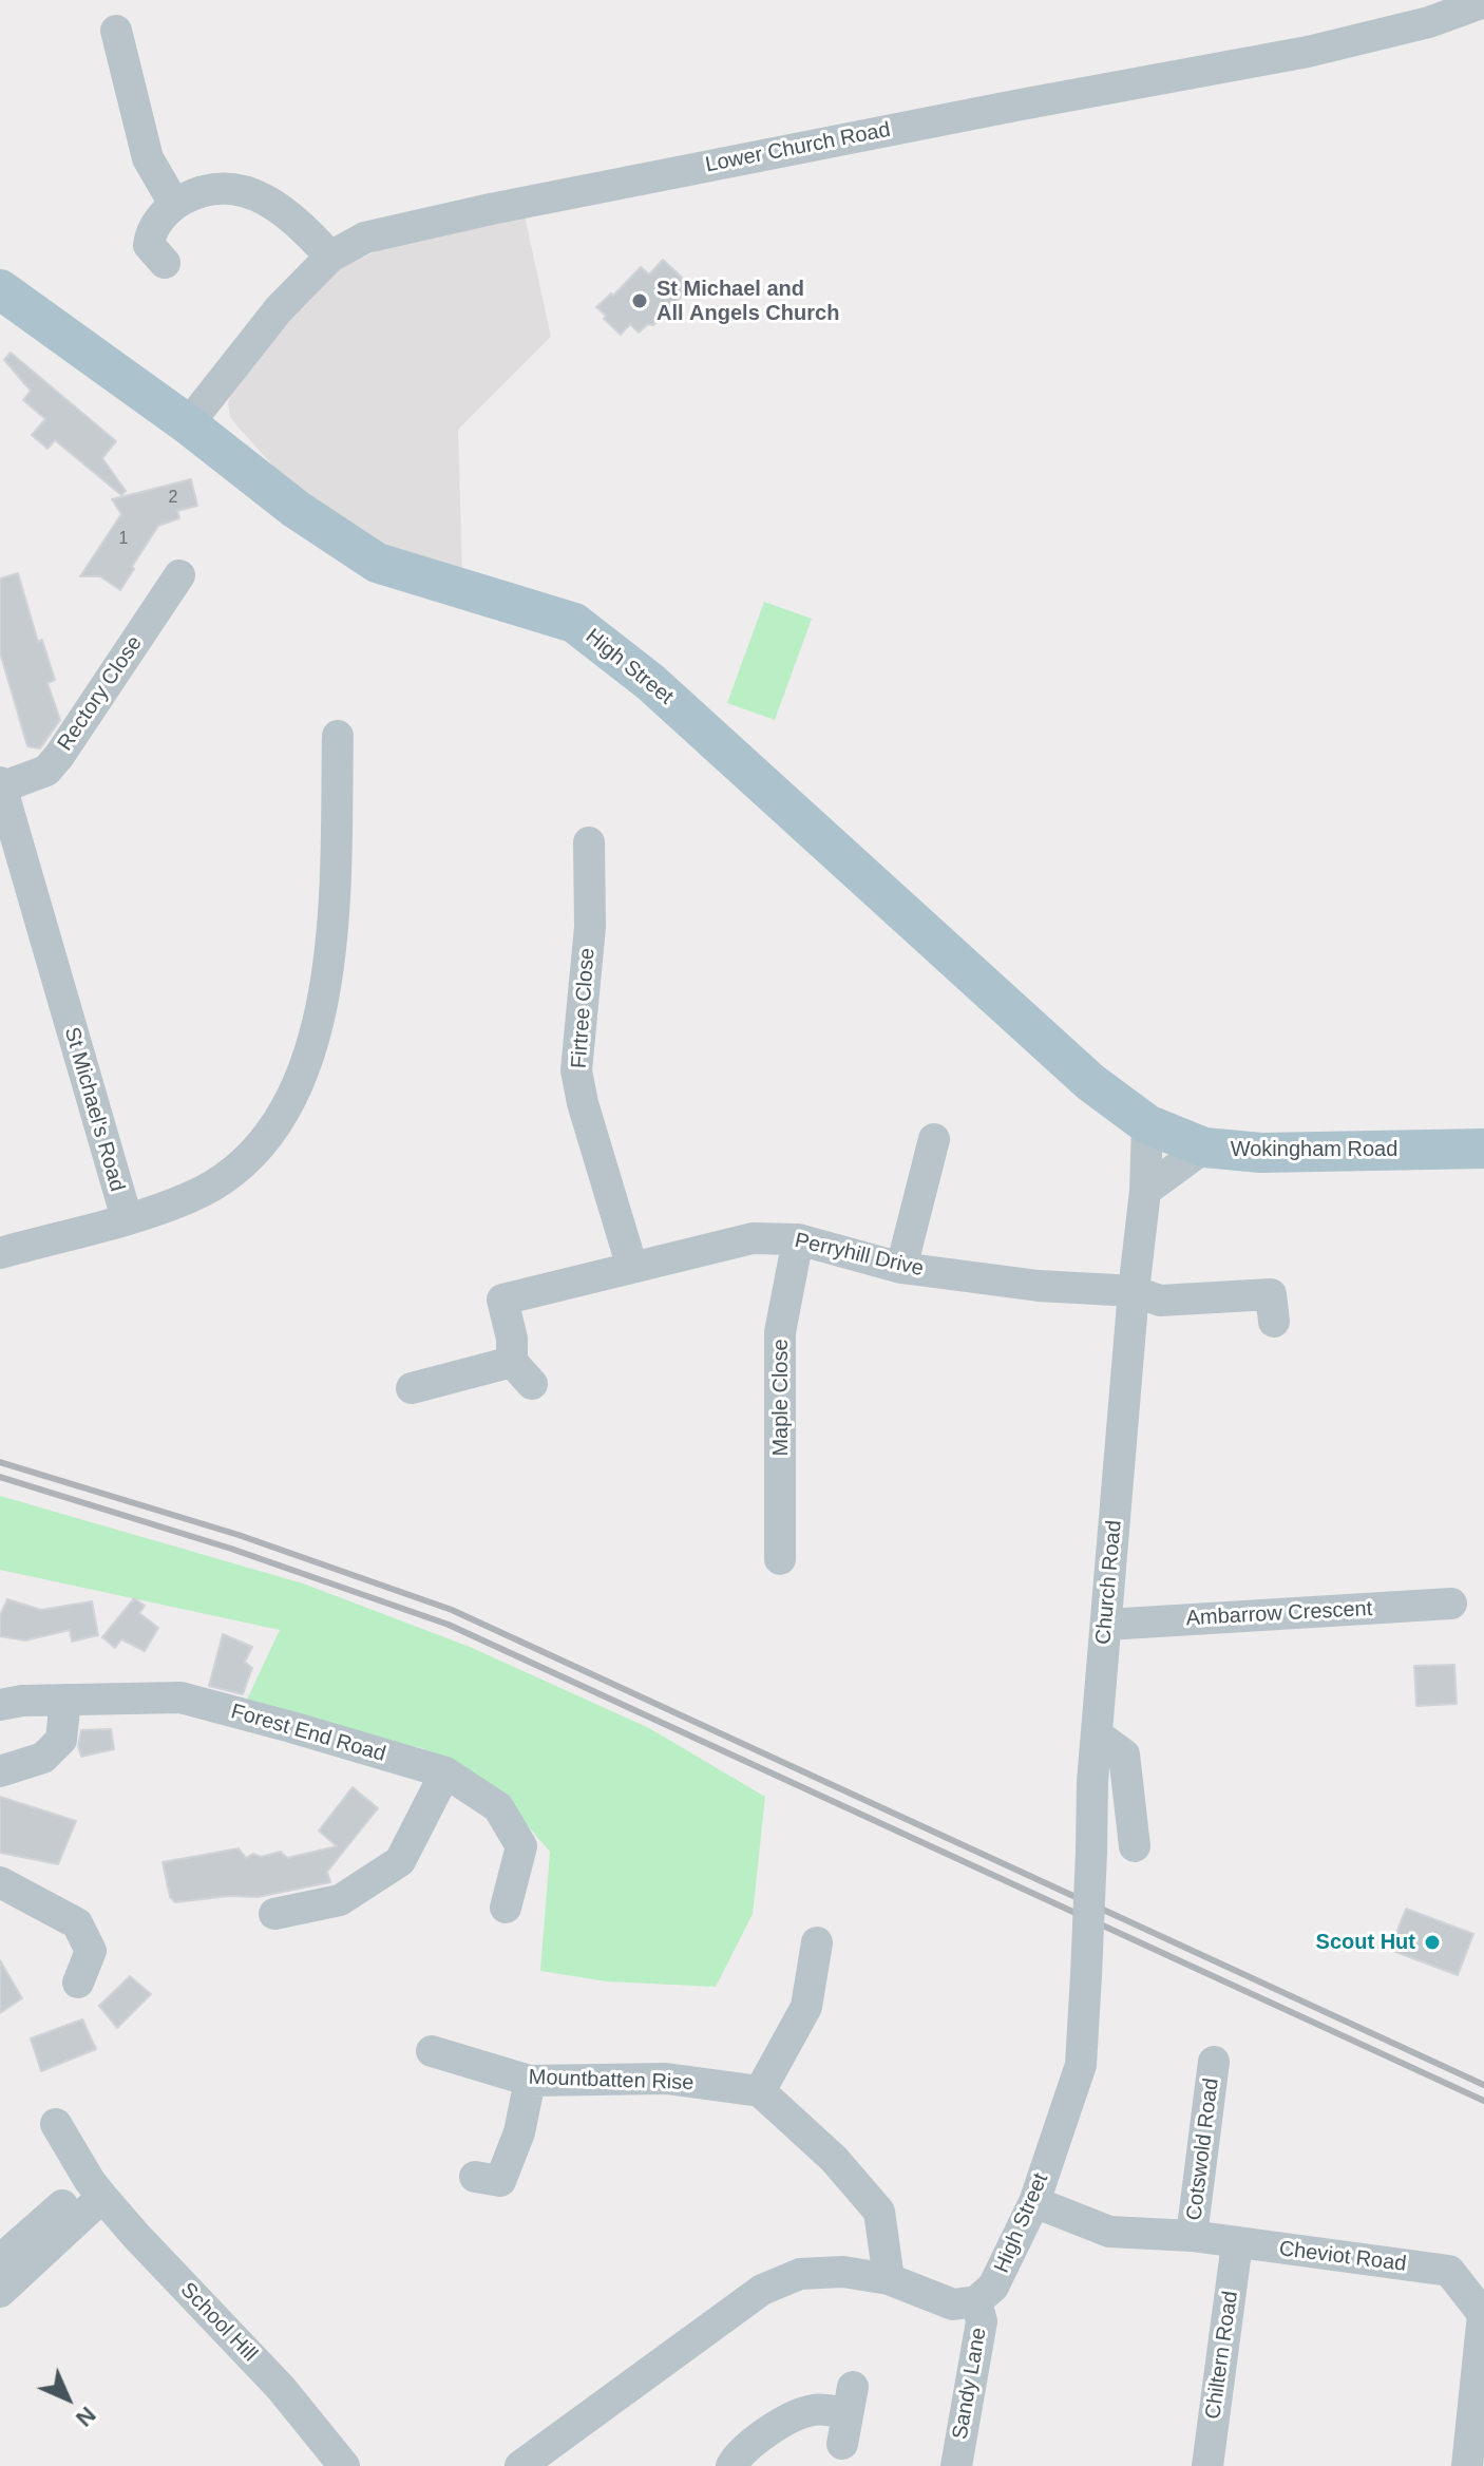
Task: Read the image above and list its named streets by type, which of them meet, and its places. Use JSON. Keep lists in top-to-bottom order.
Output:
{
  "streets": {
    "main road": ["High Street", "Wokingham Road"],
    "street": [
      "Lower Church Road",
      "Rectory Close",
      "Firtree Close",
      "St Michael's Road",
      "Perryhill Drive",
      "Maple Close",
      "Church Road",
      "Ambarrow Crescent",
      "Forest End Road",
      "Mountbatten Rise",
      "Cotswold Road",
      "Cheviot Road",
      "School Hill",
      "Chiltern Road",
      "Sandy Lane"
    ]
  },
  "crossings": [
    ["Lower Church Road", "High Street"],
    ["High Street", "Wokingham Road"],
    ["High Street", "Church Road"],
    ["High Street", "Cheviot Road"],
    ["High Street", "Sandy Lane"],
    ["Rectory Close", "St Michael's Road"],
    ["Firtree Close", "Perryhill Drive"],
    ["Wokingham Road", "Church Road"],
    ["Perryhill Drive", "Maple Close"],
    ["Perryhill Drive", "Church Road"],
    ["Church Road", "Ambarrow Crescent"],
    ["Cotswold Road", "Cheviot Road"],
    ["Cheviot Road", "Chiltern Road"]
  ],
  "places": ["St Michael and All Angels Church", "Scout Hut"],
  "house_numbers": ["2", "1"],
  "north": "bottom right"
}
